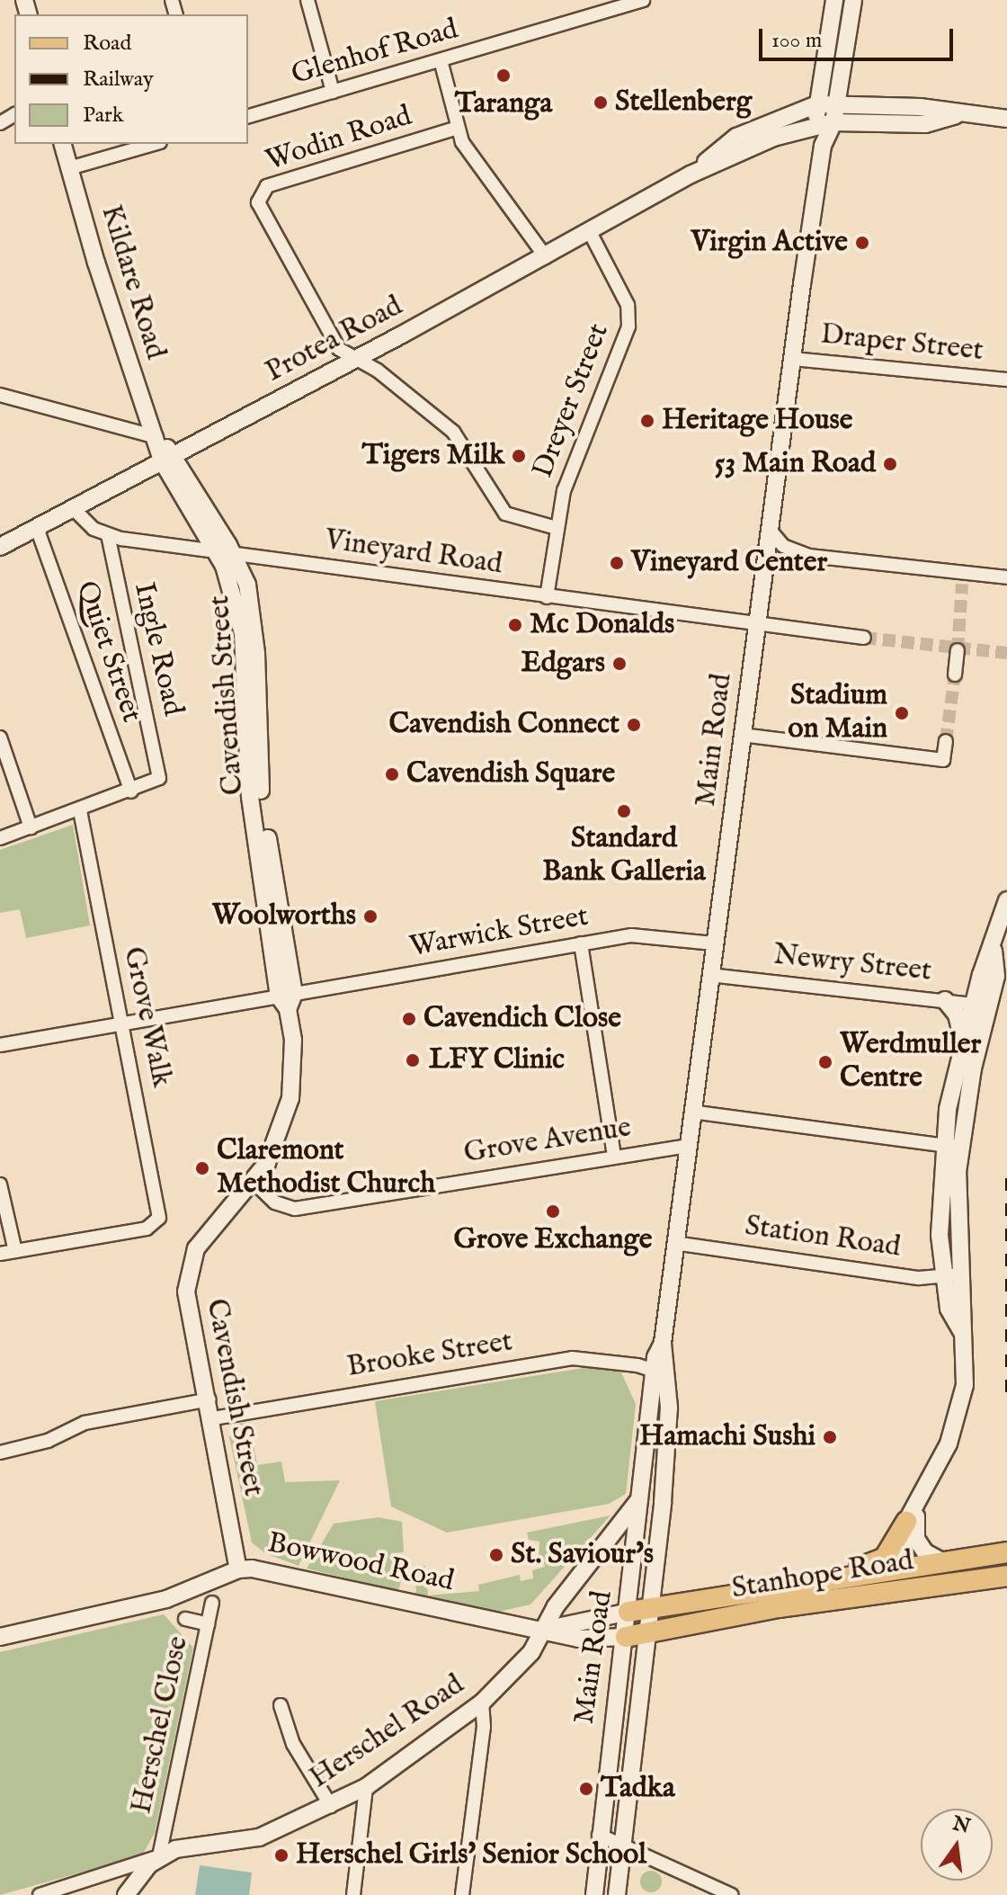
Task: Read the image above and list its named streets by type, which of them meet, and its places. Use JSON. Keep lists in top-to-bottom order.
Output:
{
  "streets": {
    "main road": [
      "Kildare Road",
      "Protea Road",
      "Cavendish Street",
      "Main Road",
      "Bowwood Road",
      "Stanhope Road",
      "Herschel Road"
    ],
    "street": [
      "Glenhof Road",
      "Wodin Road",
      "Draper Street",
      "Dreyer Street",
      "Vineyard Road",
      "Ingle Road",
      "Quiet Street",
      "Warwick Street",
      "Newry Street",
      "Grove Walk",
      "Grove Avenue",
      "Station Road",
      "Brooke Street",
      "Herschel Close"
    ]
  },
  "crossings": [
    ["Wodin Road", "Protea Road"],
    ["Kildare Road", "Cavendish Street"],
    ["Protea Road", "Dreyer Street"],
    ["Protea Road", "Vineyard Road"],
    ["Protea Road", "Quiet Street"],
    ["Protea Road", "Cavendish Street"],
    ["Protea Road", "Main Road"],
    ["Draper Street", "Main Road"],
    ["Dreyer Street", "Vineyard Road"],
    ["Vineyard Road", "Ingle Road"],
    ["Vineyard Road", "Cavendish Street"],
    ["Vineyard Road", "Main Road"],
    ["Ingle Road", "Quiet Street"],
    ["Cavendish Street", "Warwick Street"],
    ["Cavendish Street", "Grove Avenue"],
    ["Cavendish Street", "Brooke Street"],
    ["Cavendish Street", "Bowwood Road"],
    ["Main Road", "Warwick Street"],
    ["Main Road", "Newry Street"],
    ["Main Road", "Grove Avenue"],
    ["Main Road", "Station Road"],
    ["Main Road", "Brooke Street"],
    ["Main Road", "Bowwood Road"],
    ["Main Road", "Stanhope Road"],
    ["Main Road", "Herschel Road"],
    ["Warwick Street", "Grove Walk"],
    ["Bowwood Road", "Stanhope Road"],
    ["Bowwood Road", "Herschel Road"],
    ["Herschel Close", "Herschel Road"]
  ],
  "places": [
    "Taranga",
    "Stellenberg",
    "Virgin Active",
    "Heritage House",
    "Tigers Milk",
    "53 Main Road",
    "Vineyard Center",
    "Mc Donalds",
    "Edgars",
    "Stadium on Main",
    "Cavendish Connect",
    "Cavendish Square",
    "Standard Bank Galleria",
    "Woolworths",
    "Cavendich Close",
    "LFY Clinic",
    "Werdmuller Centre",
    "Claremont Methodist Church",
    "Grove Exchange",
    "Hamachi Sushi",
    "St. Saviour's",
    "Tadka",
    "Herschel Girls' Senior School"
  ],
  "legend": ["Road", "Railway", "Park"],
  "scale_bar": "100 m",
  "north": "top"
}
